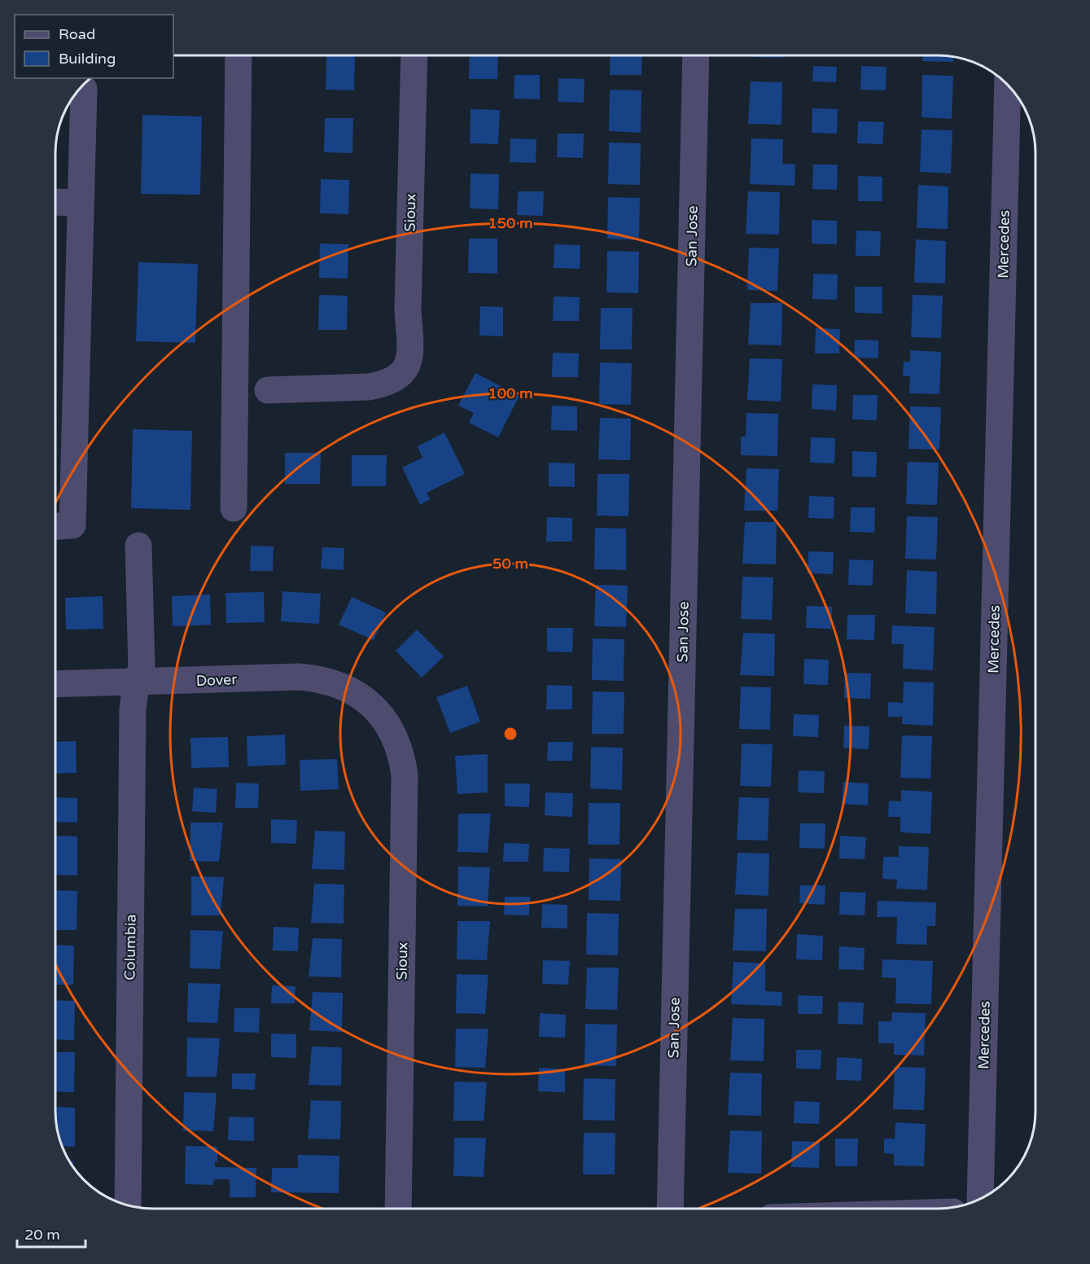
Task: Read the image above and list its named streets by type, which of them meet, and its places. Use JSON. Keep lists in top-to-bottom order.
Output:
{
  "streets": {
    "street": [
      "Sioux",
      "San Jose",
      "Mercedes",
      "Dover",
      "Columbia"
    ]
  },
  "crossings": [
    ["Sioux", "Dover"],
    ["Dover", "Columbia"]
  ],
  "legend": ["Road", "Building"],
  "scale_bar": "20 m",
  "rings": ["150 m", "100 m", "50 m"]
}
